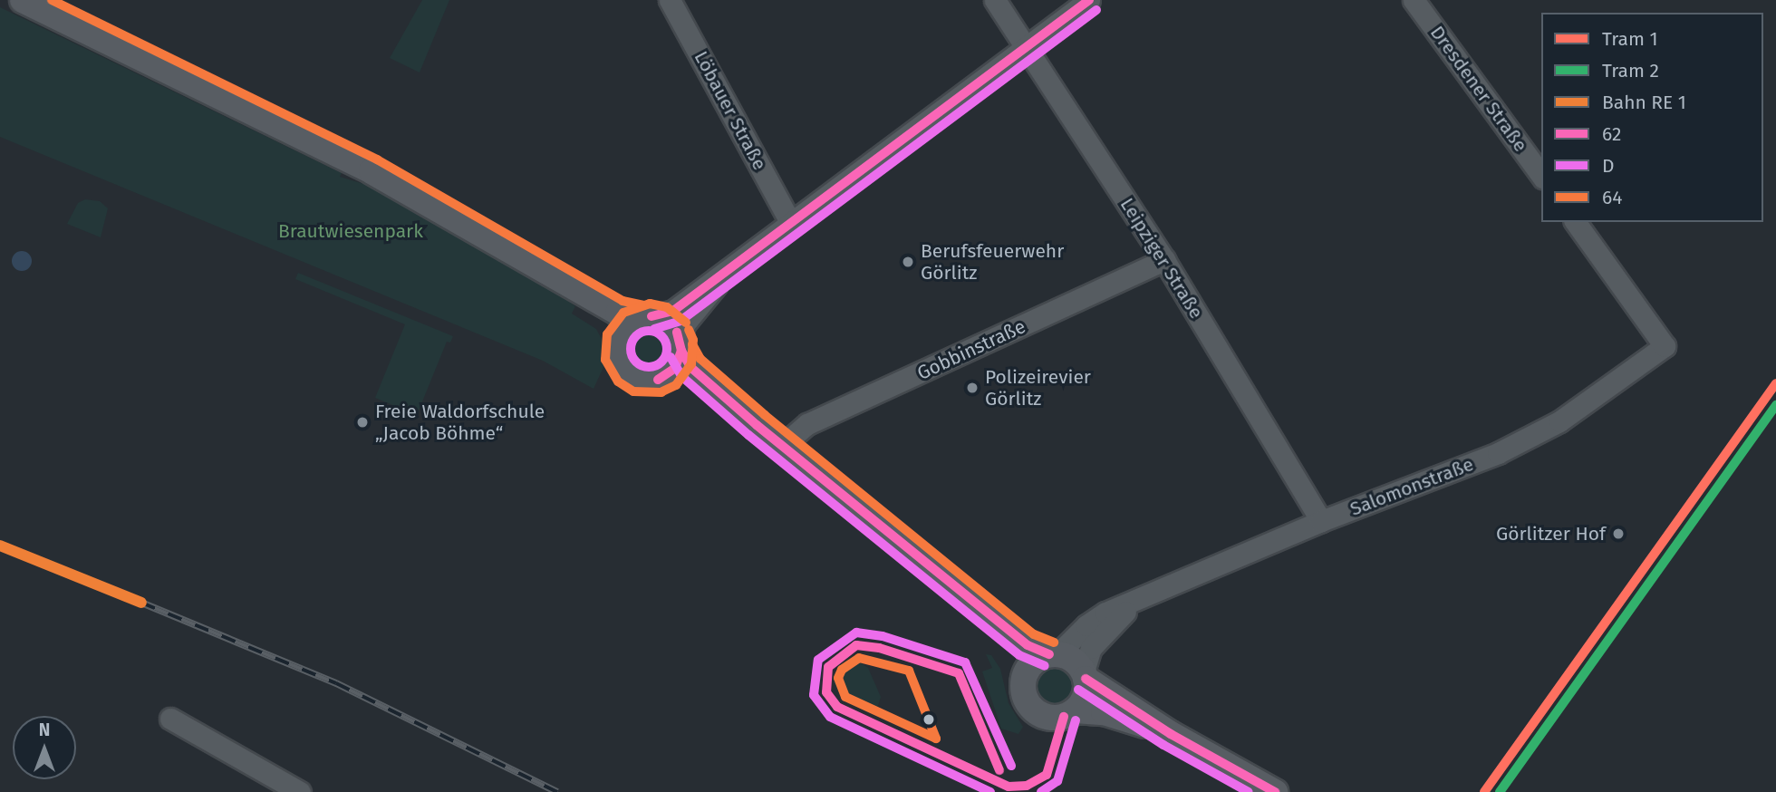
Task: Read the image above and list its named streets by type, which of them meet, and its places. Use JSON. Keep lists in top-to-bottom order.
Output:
{
  "streets": {
    "street": [
      "Dresdener Straße",
      "Löbauer Straße",
      "Leipziger Straße",
      "Gobbinstraße",
      "Salomonstraße"
    ]
  },
  "crossings": [
    ["Leipziger Straße", "Gobbinstraße"],
    ["Leipziger Straße", "Salomonstraße"]
  ],
  "parks": ["Brautwiesenpark"],
  "places": [
    "Berufsfeuerwehr Görlitz",
    "Polizeirevier Görlitz",
    "Freie Waldorfschule „Jacob Böhme“",
    "Görlitzer Hof"
  ],
  "lines": [
    "transit line 62",
    "transit line 64",
    "transit line D",
    "tram line 1",
    "tram line 2"
  ],
  "legend": [
    "Tram 1",
    "Tram 2",
    "Bahn RE 1",
    "62",
    "D",
    "64"
  ],
  "north": "top"
}
